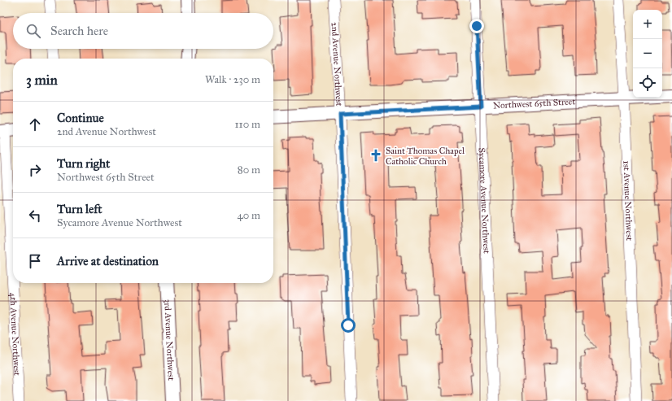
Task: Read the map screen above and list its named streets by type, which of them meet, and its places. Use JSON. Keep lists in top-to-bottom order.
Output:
{
  "streets": {
    "street": [
      "2nd Avenue Northwest",
      "Northwest 65th Street",
      "Sycamore Avenue Northwest",
      "1st Avenue Northwest",
      "4th Avenue Northwest",
      "3rd Avenue Northwest"
    ]
  },
  "crossings": [
    ["2nd Avenue Northwest", "Northwest 65th Street"],
    ["Northwest 65th Street", "Sycamore Avenue Northwest"],
    ["Northwest 65th Street", "1st Avenue Northwest"]
  ],
  "places": {
    "church": ["Saint Thomas Chapel Catholic Church"]
  },
  "page": {
    "map_buttons": ["+", "−"],
    "search": "Search here",
    "heading": ["3 min", "Walk · 230 m"],
    "list": [
      ["Continue", "2nd Avenue Northwest", "110 m"],
      ["Turn right", "Northwest 65th Street", "80 m"],
      ["Turn left", "Sycamore Avenue Northwest", "40 m"],
      "Arrive at destination"
    ]
  }
}
